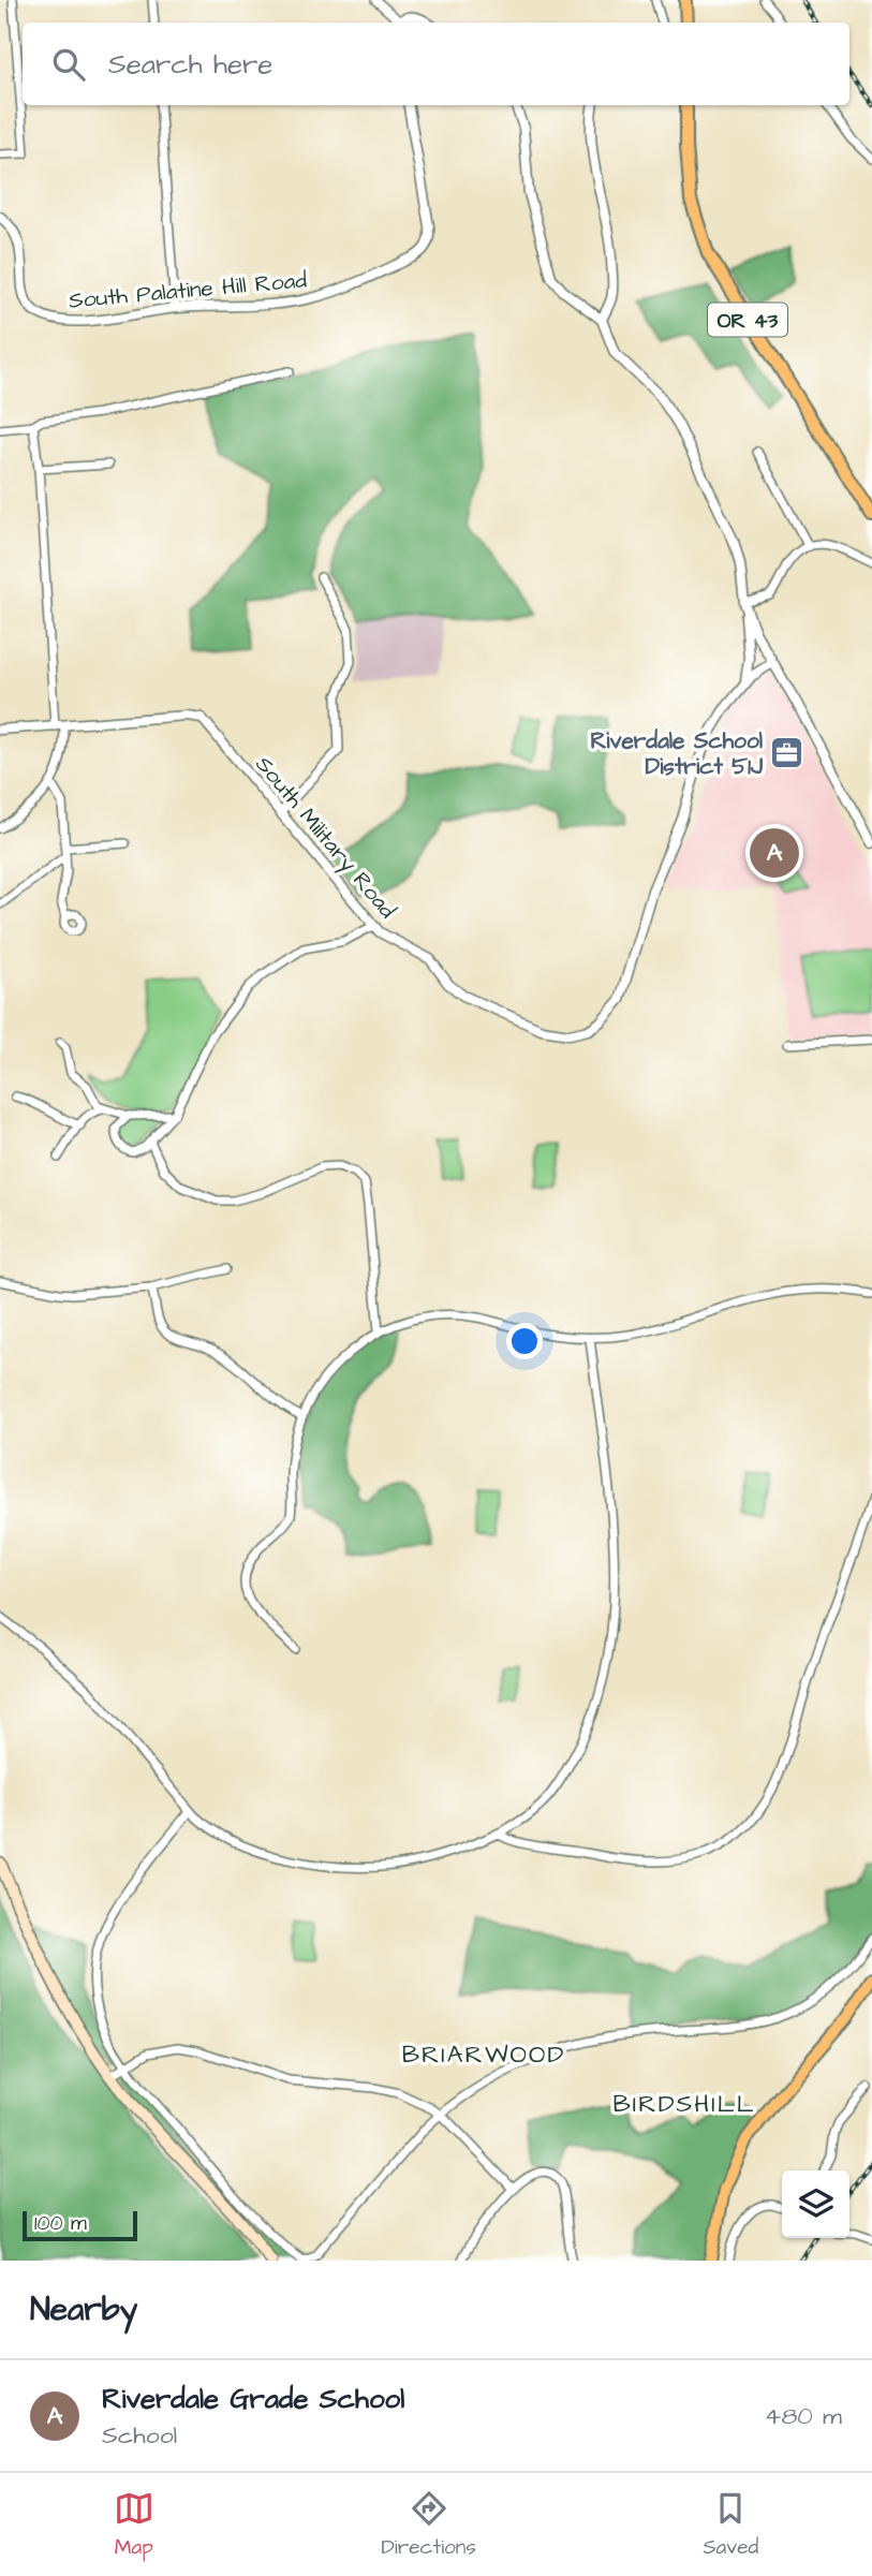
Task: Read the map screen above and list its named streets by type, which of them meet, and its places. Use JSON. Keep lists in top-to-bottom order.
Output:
{
  "streets": {
    "main road": ["OR 43"],
    "street": ["South Palatine Hill Road", "South Military Road"]
  },
  "districts": ["BRIARWOOD", "BIRDSHILL"],
  "places": {
    "office": ["Riverdale School District 51J"]
  },
  "scale_bar": "100 m",
  "page": {
    "search": "Search here",
    "pins": "A",
    "scale": "100 m",
    "heading": "Nearby",
    "list": [
      {
        "mark": "A",
        "name": "Riverdale Grade School",
        "note": "School",
        "value": "480 m"
      }
    ],
    "nav": ["Map", "Directions", "Saved"]
  }
}
